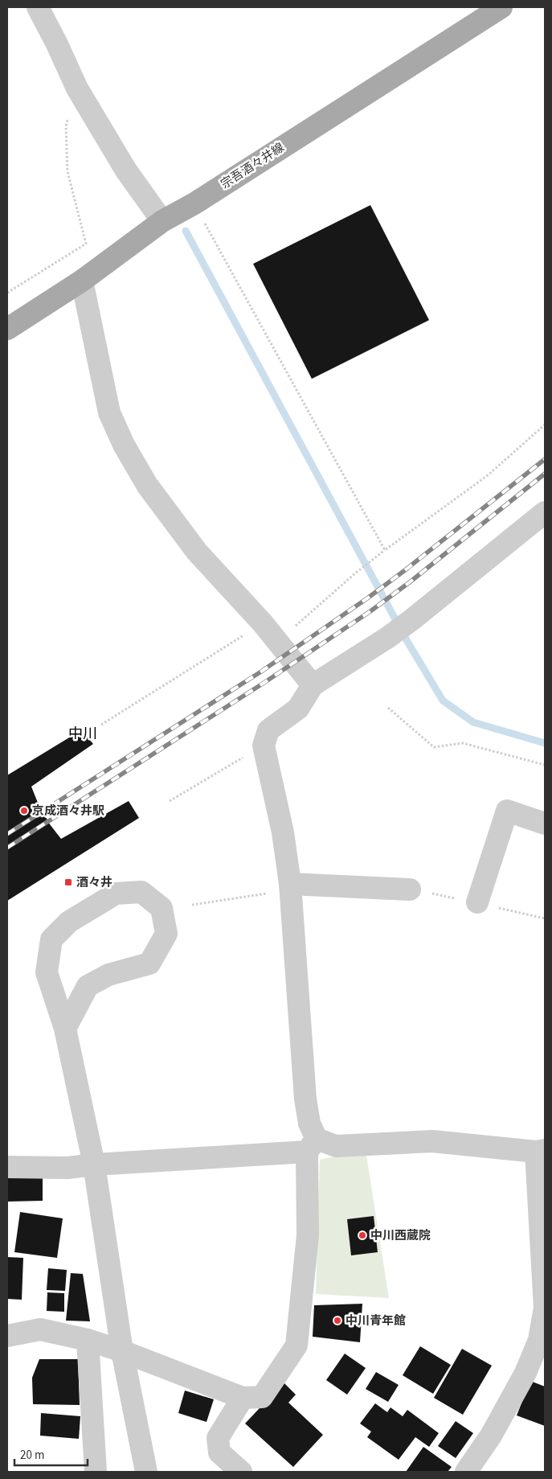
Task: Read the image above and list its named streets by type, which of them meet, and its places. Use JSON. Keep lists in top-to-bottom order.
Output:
{
  "streets": {
    "main road": ["宗吾酒々井線"]
  },
  "districts": ["中川"],
  "places": {
    "other": ["京成酒々井駅", "中川西蔵院", "中川青年館"],
    "transit": ["酒々井"]
  },
  "scale_bar": "20 m"
}
